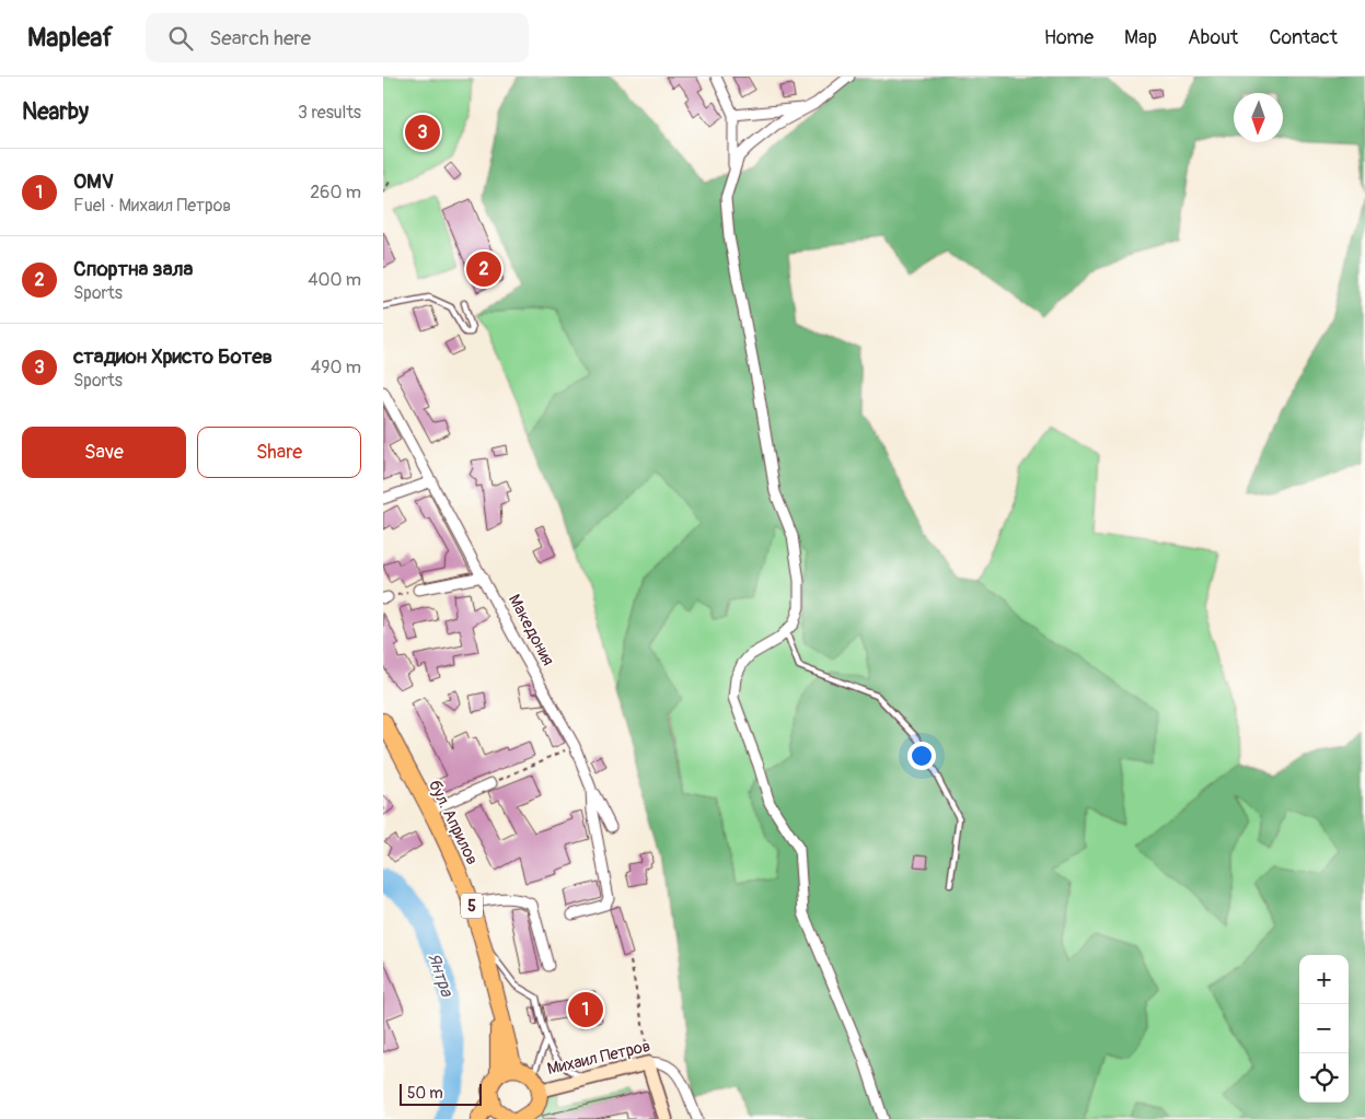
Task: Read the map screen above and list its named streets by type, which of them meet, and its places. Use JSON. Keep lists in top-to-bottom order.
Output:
{
  "streets": {
    "main road": ["бул. Априлов", "5", "Михаил Петров"],
    "street": ["Македония"]
  },
  "crossings": [
    ["бул. Априлов", "5"]
  ],
  "water": ["Янтра"],
  "scale_bar": "50 m",
  "north": "bottom",
  "page": {
    "header": "Mapleaf",
    "search": "Search here",
    "nav": [
      "Home",
      "Map",
      "About",
      "Contact"
    ],
    "heading": ["Nearby", "3 results"],
    "pins": ["3", "2", "1"],
    "list": [
      {
        "mark": "1",
        "name": "OMV",
        "note": "Fuel · Михаил Петров",
        "value": "260 m"
      },
      {
        "mark": "2",
        "name": "Спортна зала",
        "note": "Sports",
        "value": "400 m"
      },
      {
        "mark": "3",
        "name": "стадион Христо Ботев",
        "note": "Sports",
        "value": "490 m"
      }
    ],
    "buttons": ["Save", "Share"],
    "map_buttons": ["+", "−"],
    "scale": "50 m"
  }
}
